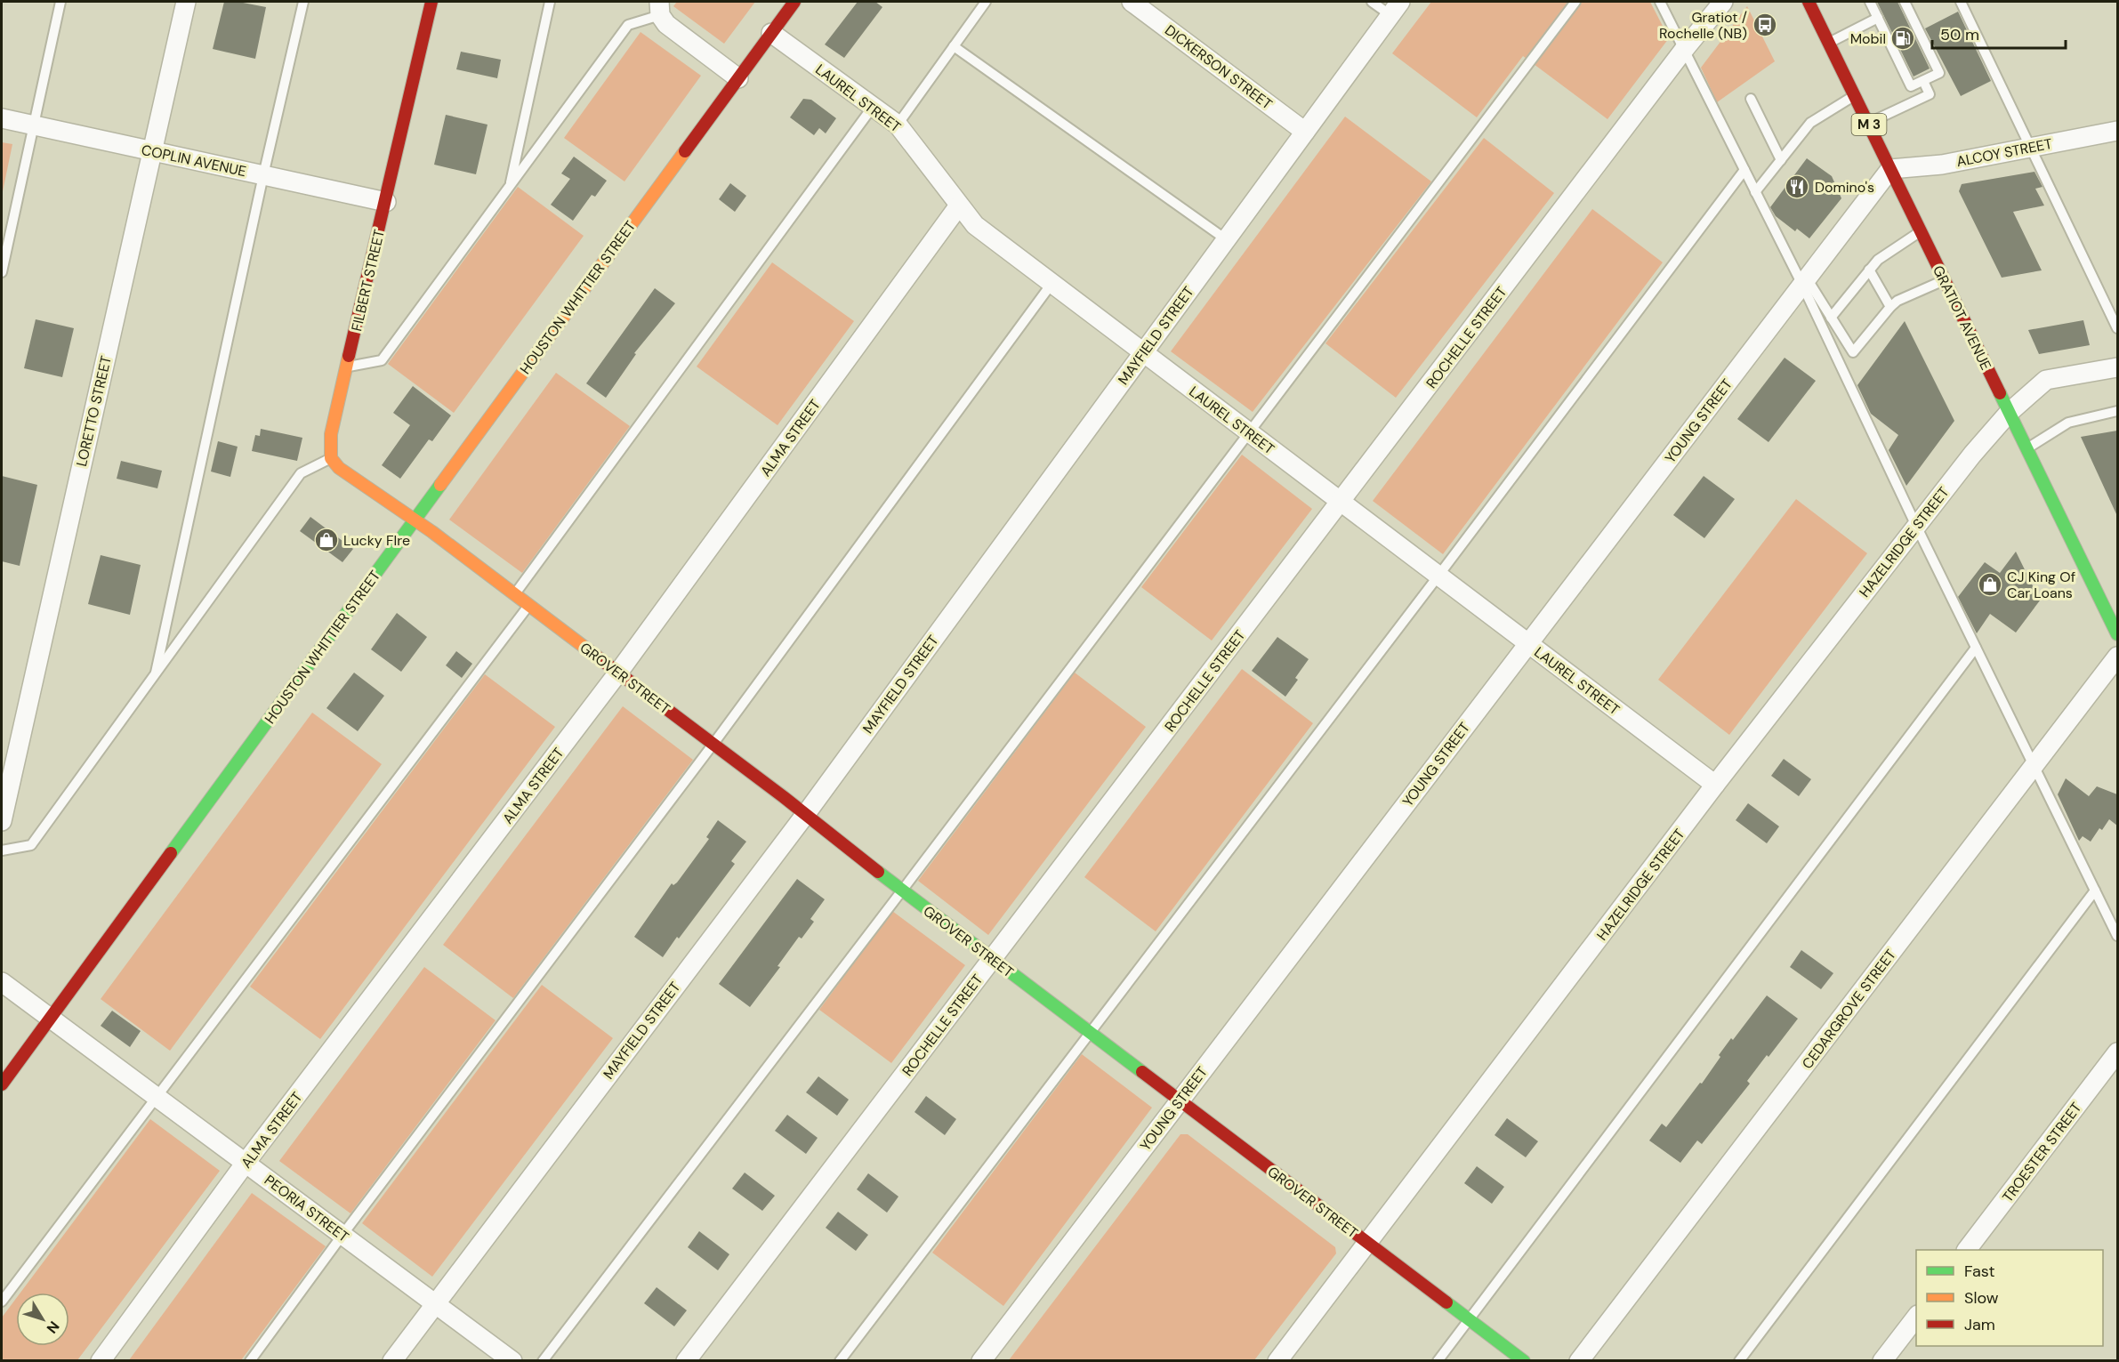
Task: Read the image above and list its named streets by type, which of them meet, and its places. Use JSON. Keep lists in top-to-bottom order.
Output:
{
  "streets": {
    "street": [
      "DICKERSON STREET",
      "LAUREL STREET",
      "M 3",
      "ALCOY STREET",
      "COPLIN AVENUE",
      "FILBERT STREET",
      "HOUSTON WHITTIER STREET",
      "GRATIOT AVENUE",
      "MAYFIELD STREET",
      "ROCHELLE STREET",
      "LORETTO STREET",
      "YOUNG STREET",
      "ALMA STREET",
      "HAZELRIDGE STREET",
      "GROVER STREET",
      "CEDARGROVE STREET",
      "TROESTER STREET",
      "PEORIA STREET"
    ]
  },
  "crossings": [
    ["DICKERSON STREET", "MAYFIELD STREET"],
    ["LAUREL STREET", "HOUSTON WHITTIER STREET"],
    ["LAUREL STREET", "MAYFIELD STREET"],
    ["LAUREL STREET", "ROCHELLE STREET"],
    ["LAUREL STREET", "YOUNG STREET"],
    ["LAUREL STREET", "ALMA STREET"],
    ["LAUREL STREET", "HAZELRIDGE STREET"],
    ["ALCOY STREET", "GRATIOT AVENUE"],
    ["ALCOY STREET", "YOUNG STREET"],
    ["COPLIN AVENUE", "FILBERT STREET"],
    ["COPLIN AVENUE", "LORETTO STREET"],
    ["HOUSTON WHITTIER STREET", "GROVER STREET"],
    ["HOUSTON WHITTIER STREET", "PEORIA STREET"],
    ["GRATIOT AVENUE", "YOUNG STREET"],
    ["GRATIOT AVENUE", "HAZELRIDGE STREET"],
    ["MAYFIELD STREET", "GROVER STREET"],
    ["MAYFIELD STREET", "PEORIA STREET"],
    ["ROCHELLE STREET", "GROVER STREET"],
    ["YOUNG STREET", "GROVER STREET"],
    ["ALMA STREET", "GROVER STREET"],
    ["ALMA STREET", "PEORIA STREET"],
    ["HAZELRIDGE STREET", "GROVER STREET"]
  ],
  "places": {
    "bus stop": ["Gratiot / Rochelle (NB)"],
    "fuel station": ["Mobil"],
    "restaurant": ["Domino's"],
    "shop": ["Lucky FIre", "CJ King Of Car Loans"]
  },
  "legend": ["Fast", "Slow", "Jam"],
  "scale_bar": "50 m",
  "north": "bottom right"
}
